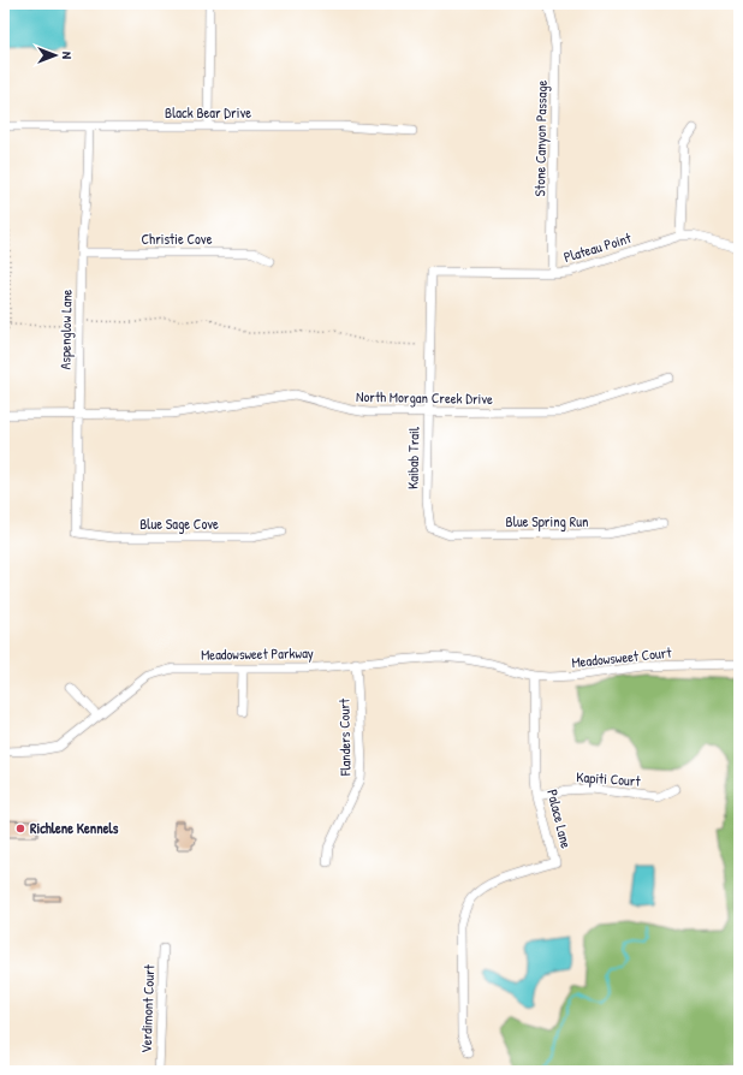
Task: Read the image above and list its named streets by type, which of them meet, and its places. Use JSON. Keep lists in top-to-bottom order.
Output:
{
  "streets": {
    "street": [
      "Black Bear Drive",
      "Stone Canyon Passage",
      "Christie Cove",
      "Plateau Point",
      "Aspenglow Lane",
      "North Morgan Creek Drive",
      "Kaibab Trail",
      "Blue Spring Run",
      "Blue Sage Cove",
      "Meadowsweet Parkway",
      "Meadowsweet Court",
      "Flanders Court",
      "Kapiti Court",
      "Palace Lane",
      "Verdimont Court"
    ]
  },
  "crossings": [
    ["Black Bear Drive", "Aspenglow Lane"],
    ["Stone Canyon Passage", "Plateau Point"],
    ["Christie Cove", "Aspenglow Lane"],
    ["Plateau Point", "Kaibab Trail"],
    ["Aspenglow Lane", "North Morgan Creek Drive"],
    ["Aspenglow Lane", "Blue Sage Cove"],
    ["North Morgan Creek Drive", "Kaibab Trail"],
    ["Kaibab Trail", "Blue Spring Run"],
    ["Meadowsweet Parkway", "Meadowsweet Court"],
    ["Meadowsweet Parkway", "Flanders Court"],
    ["Meadowsweet Parkway", "Palace Lane"],
    ["Meadowsweet Court", "Palace Lane"],
    ["Kapiti Court", "Palace Lane"]
  ],
  "places": ["Richlene Kennels"],
  "north": "right"
}
